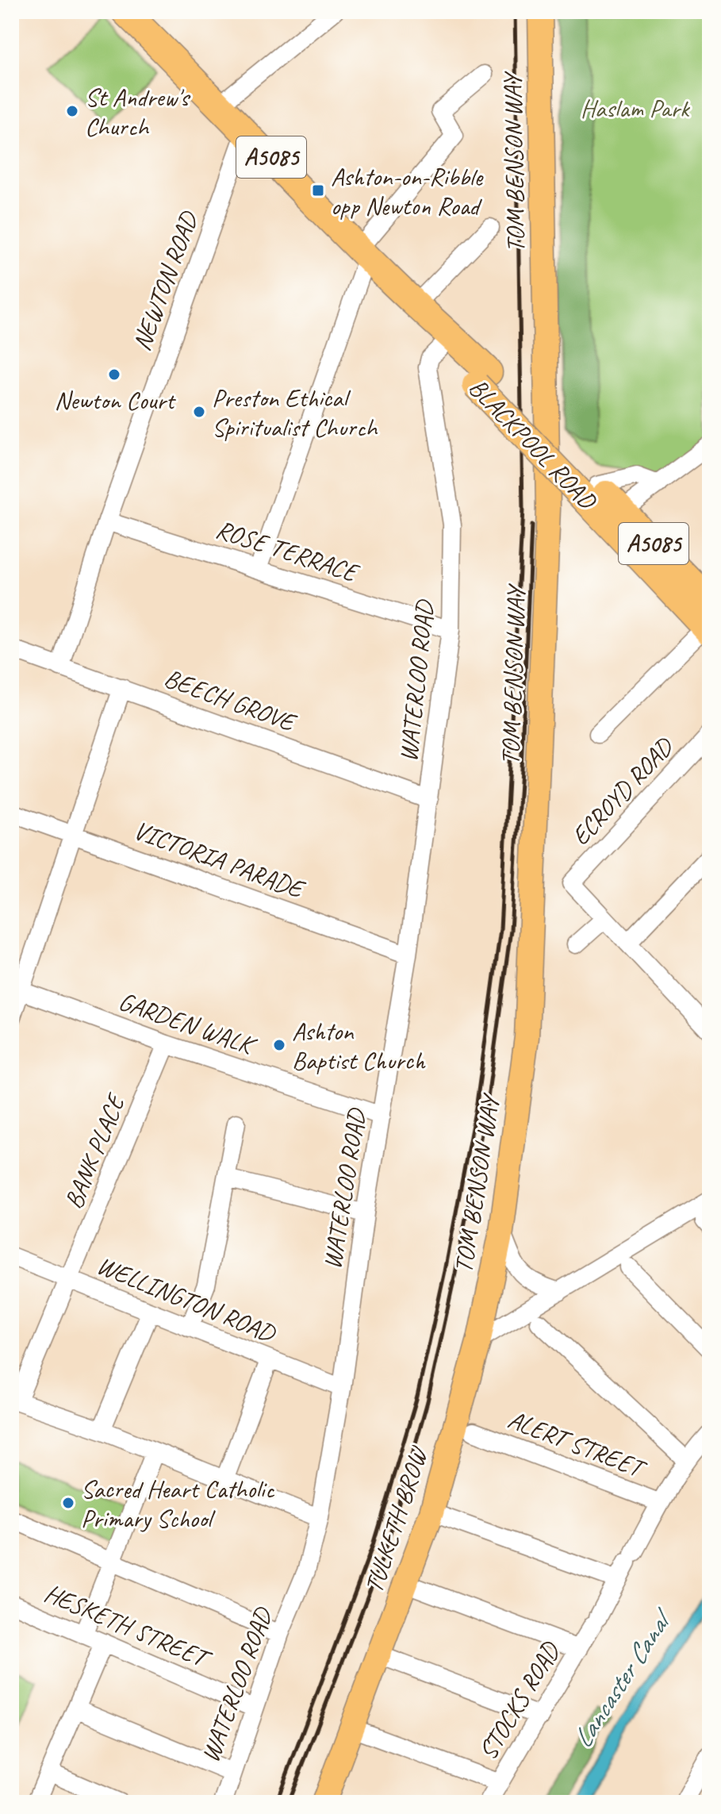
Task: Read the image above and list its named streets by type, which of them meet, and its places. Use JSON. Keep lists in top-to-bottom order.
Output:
{
  "streets": {
    "highway": ["A5085", "BLACKPOOL ROAD"],
    "main road": ["TOM BENSON WAY", "TULKETH BROW"],
    "street": [
      "NEWTON ROAD",
      "ROSE TERRACE",
      "WATERLOO ROAD",
      "BEECH GROVE",
      "ECROYD ROAD",
      "VICTORIA PARADE",
      "GARDEN WALK",
      "BANK PLACE",
      "WELLINGTON ROAD",
      "ALERT STREET",
      "HESKETH STREET",
      "STOCKS ROAD"
    ]
  },
  "crossings": [
    ["TOM BENSON WAY", "TULKETH BROW"],
    ["NEWTON ROAD", "BLACKPOOL ROAD"],
    ["NEWTON ROAD", "ROSE TERRACE"],
    ["NEWTON ROAD", "BEECH GROVE"],
    ["BLACKPOOL ROAD", "WATERLOO ROAD"],
    ["ROSE TERRACE", "WATERLOO ROAD"],
    ["WATERLOO ROAD", "BEECH GROVE"],
    ["WATERLOO ROAD", "VICTORIA PARADE"],
    ["WATERLOO ROAD", "GARDEN WALK"],
    ["WATERLOO ROAD", "WELLINGTON ROAD"],
    ["WATERLOO ROAD", "HESKETH STREET"],
    ["GARDEN WALK", "BANK PLACE"],
    ["BANK PLACE", "WELLINGTON ROAD"],
    ["ALERT STREET", "STOCKS ROAD"]
  ],
  "water": ["Lancaster Canal"],
  "parks": ["Haslam Park"],
  "places": {
    "other": [
      "St Andrew's Church",
      "Newton Court",
      "Preston Ethical Spiritualist Church",
      "Ashton Baptist Church",
      "Sacred Heart Catholic Primary School"
    ],
    "transit": ["Ashton-on-Ribble opp Newton Road"]
  }
}
